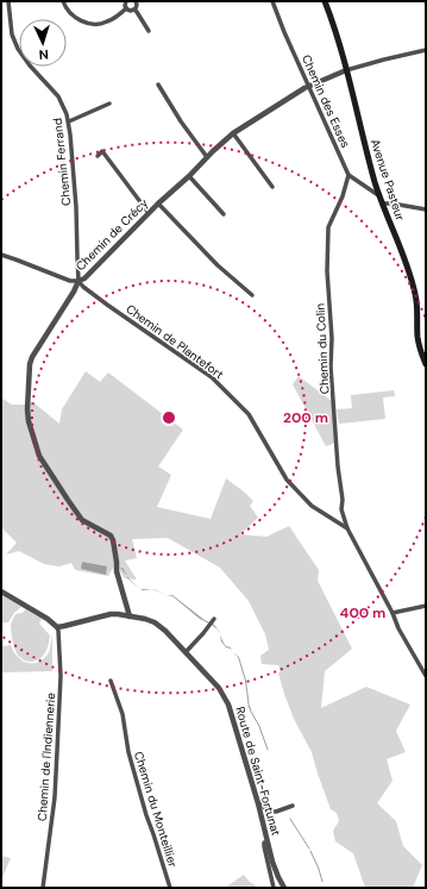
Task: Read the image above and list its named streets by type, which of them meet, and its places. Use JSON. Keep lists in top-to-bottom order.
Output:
{
  "streets": {
    "main road": ["Avenue Pasteur"],
    "street": [
      "Chemin des Esses",
      "Chemin Ferrand",
      "Chemin de Crécy",
      "Chemin de Plantefort",
      "Chemin du Colin",
      "Chemin de l'Indiennerie",
      "Route de Saint-Fortunat",
      "Chemin du Monteillier"
    ]
  },
  "crossings": [
    ["Chemin des Esses", "Chemin de Crécy"],
    ["Chemin des Esses", "Chemin du Colin"],
    ["Chemin Ferrand", "Chemin de Crécy"],
    ["Chemin Ferrand", "Chemin de Plantefort"],
    ["Avenue Pasteur", "Chemin de Crécy"],
    ["Chemin de Crécy", "Chemin de Plantefort"],
    ["Chemin de Crécy", "Route de Saint-Fortunat"],
    ["Chemin de Plantefort", "Chemin du Colin"],
    ["Chemin de l'Indiennerie", "Route de Saint-Fortunat"]
  ],
  "north": "bottom",
  "rings": ["200 m", "400 m"]
}
